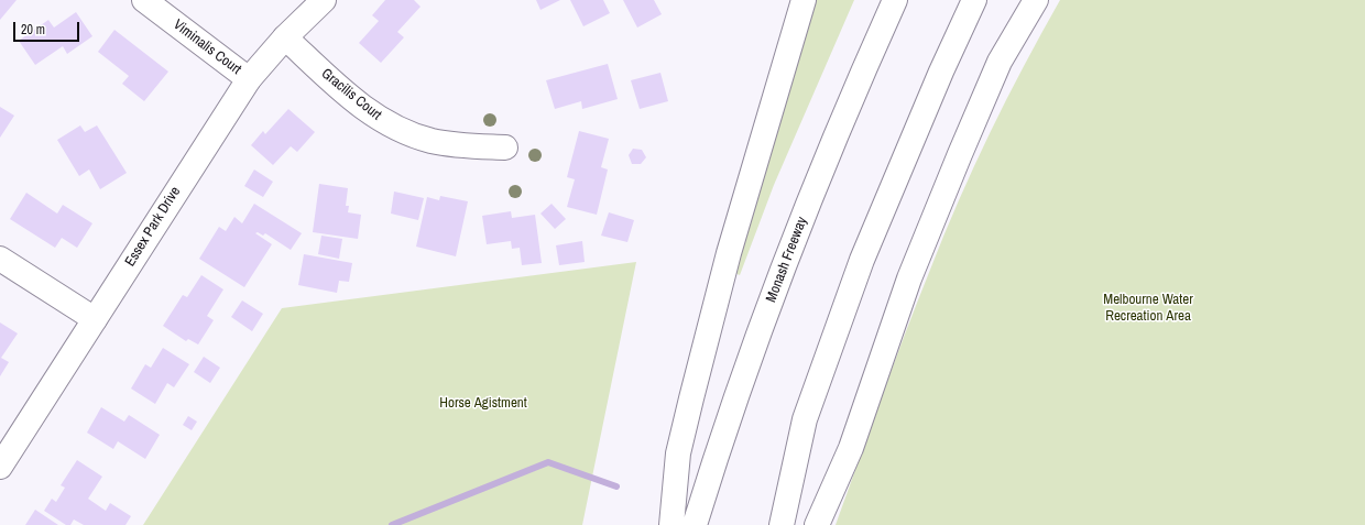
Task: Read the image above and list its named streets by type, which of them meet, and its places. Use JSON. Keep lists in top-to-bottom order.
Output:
{
  "streets": {
    "main road": [
      "Viminalis Court",
      "Gracilis Court",
      "Essex Park Drive",
      "Monash Freeway"
    ]
  },
  "crossings": [
    ["Viminalis Court", "Essex Park Drive"],
    ["Gracilis Court", "Essex Park Drive"]
  ],
  "parks": ["Melbourne Water Recreation Area", "Horse Agistment"],
  "scale_bar": "20 m"
}
